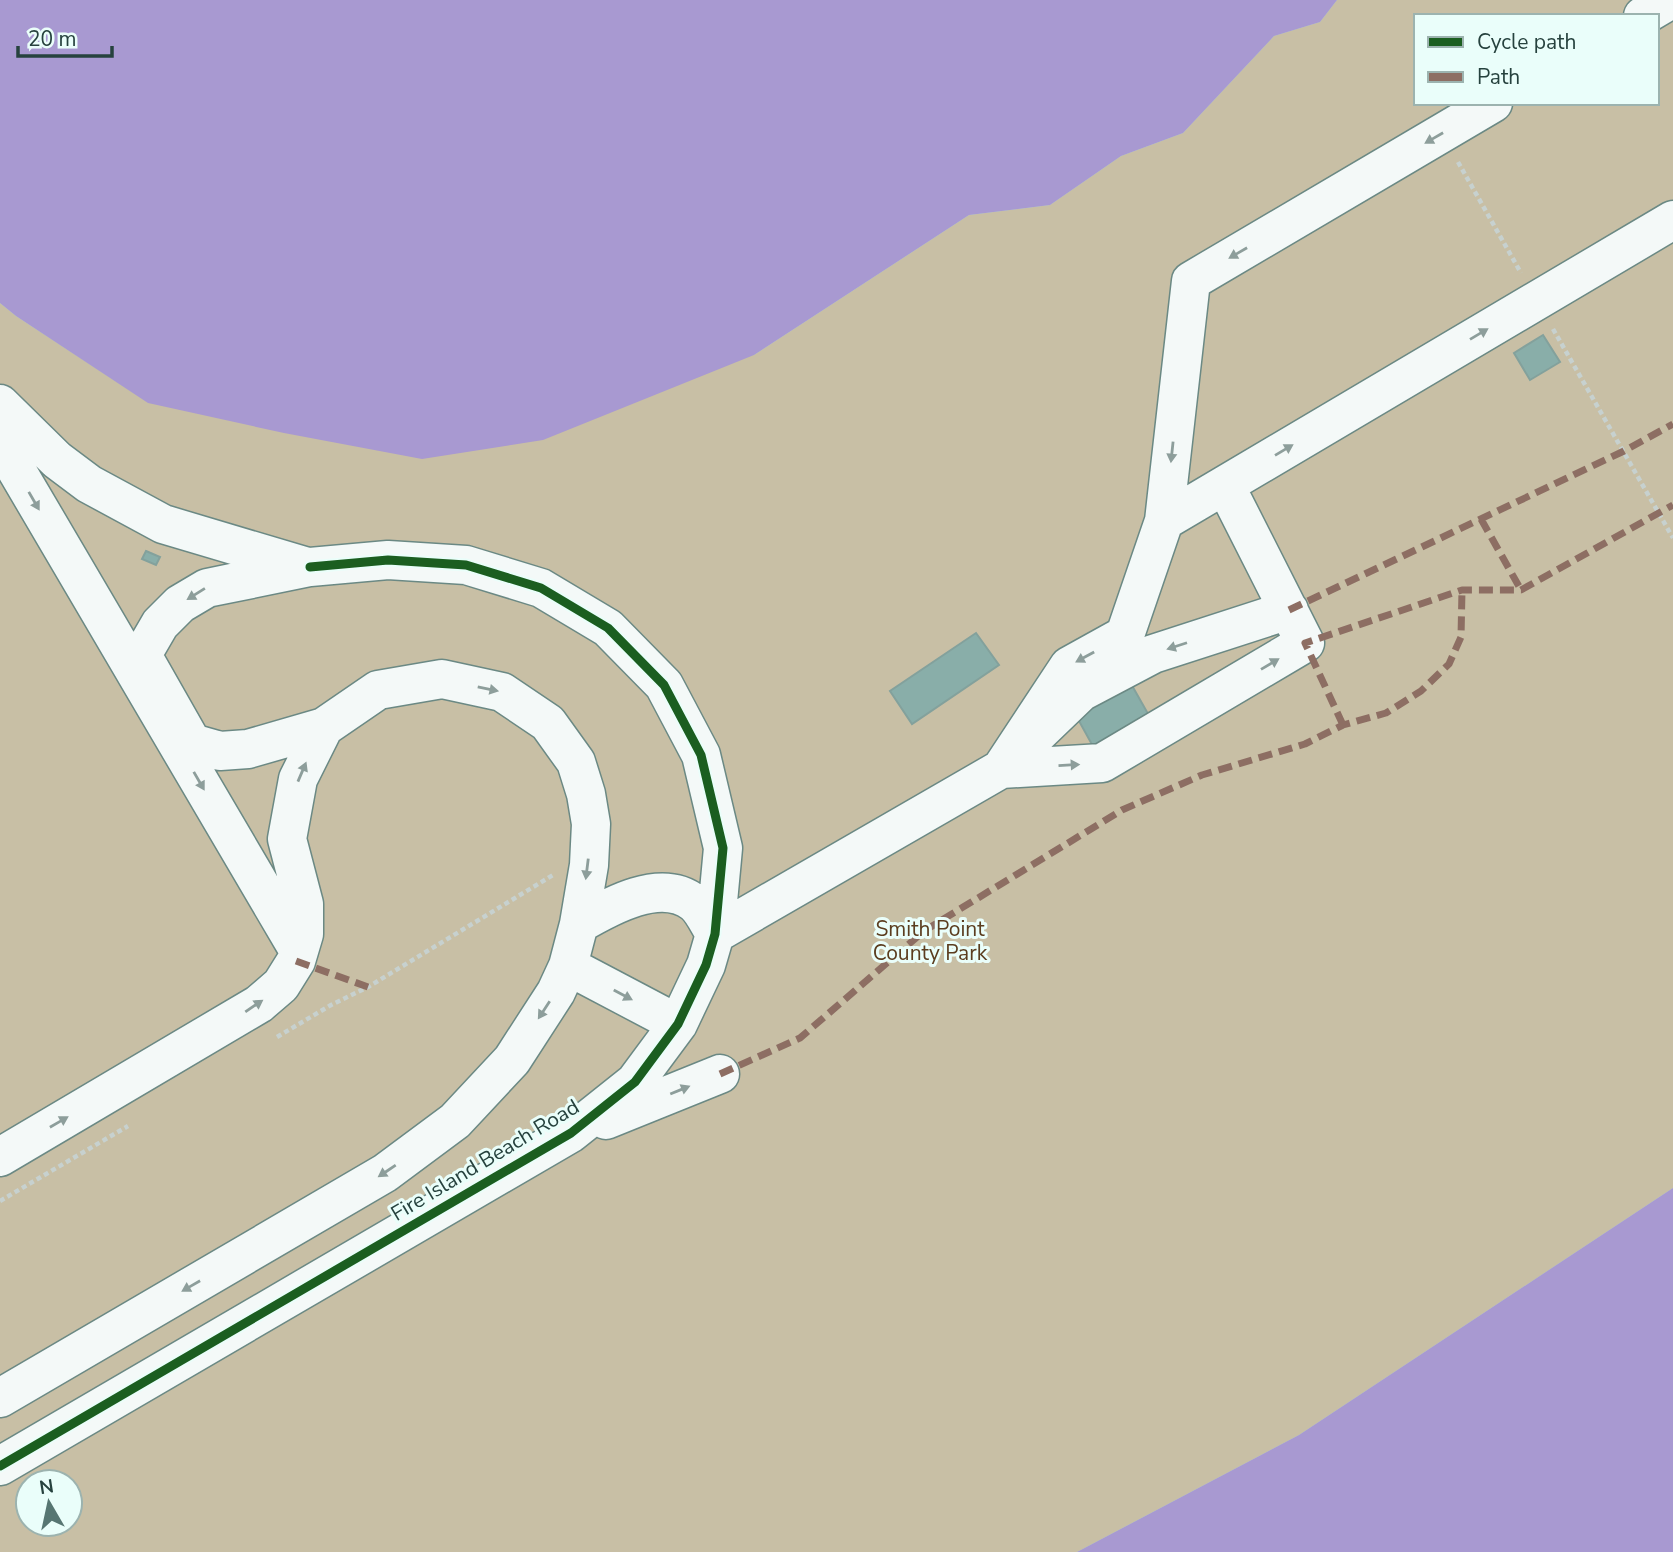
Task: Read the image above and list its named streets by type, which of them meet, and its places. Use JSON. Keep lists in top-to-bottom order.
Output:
{
  "streets": {
    "street": ["Fire Island Beach Road"]
  },
  "parks": ["Smith Point County Park"],
  "legend": ["Cycle path", "Path"],
  "scale_bar": "20 m",
  "north": "top"
}
